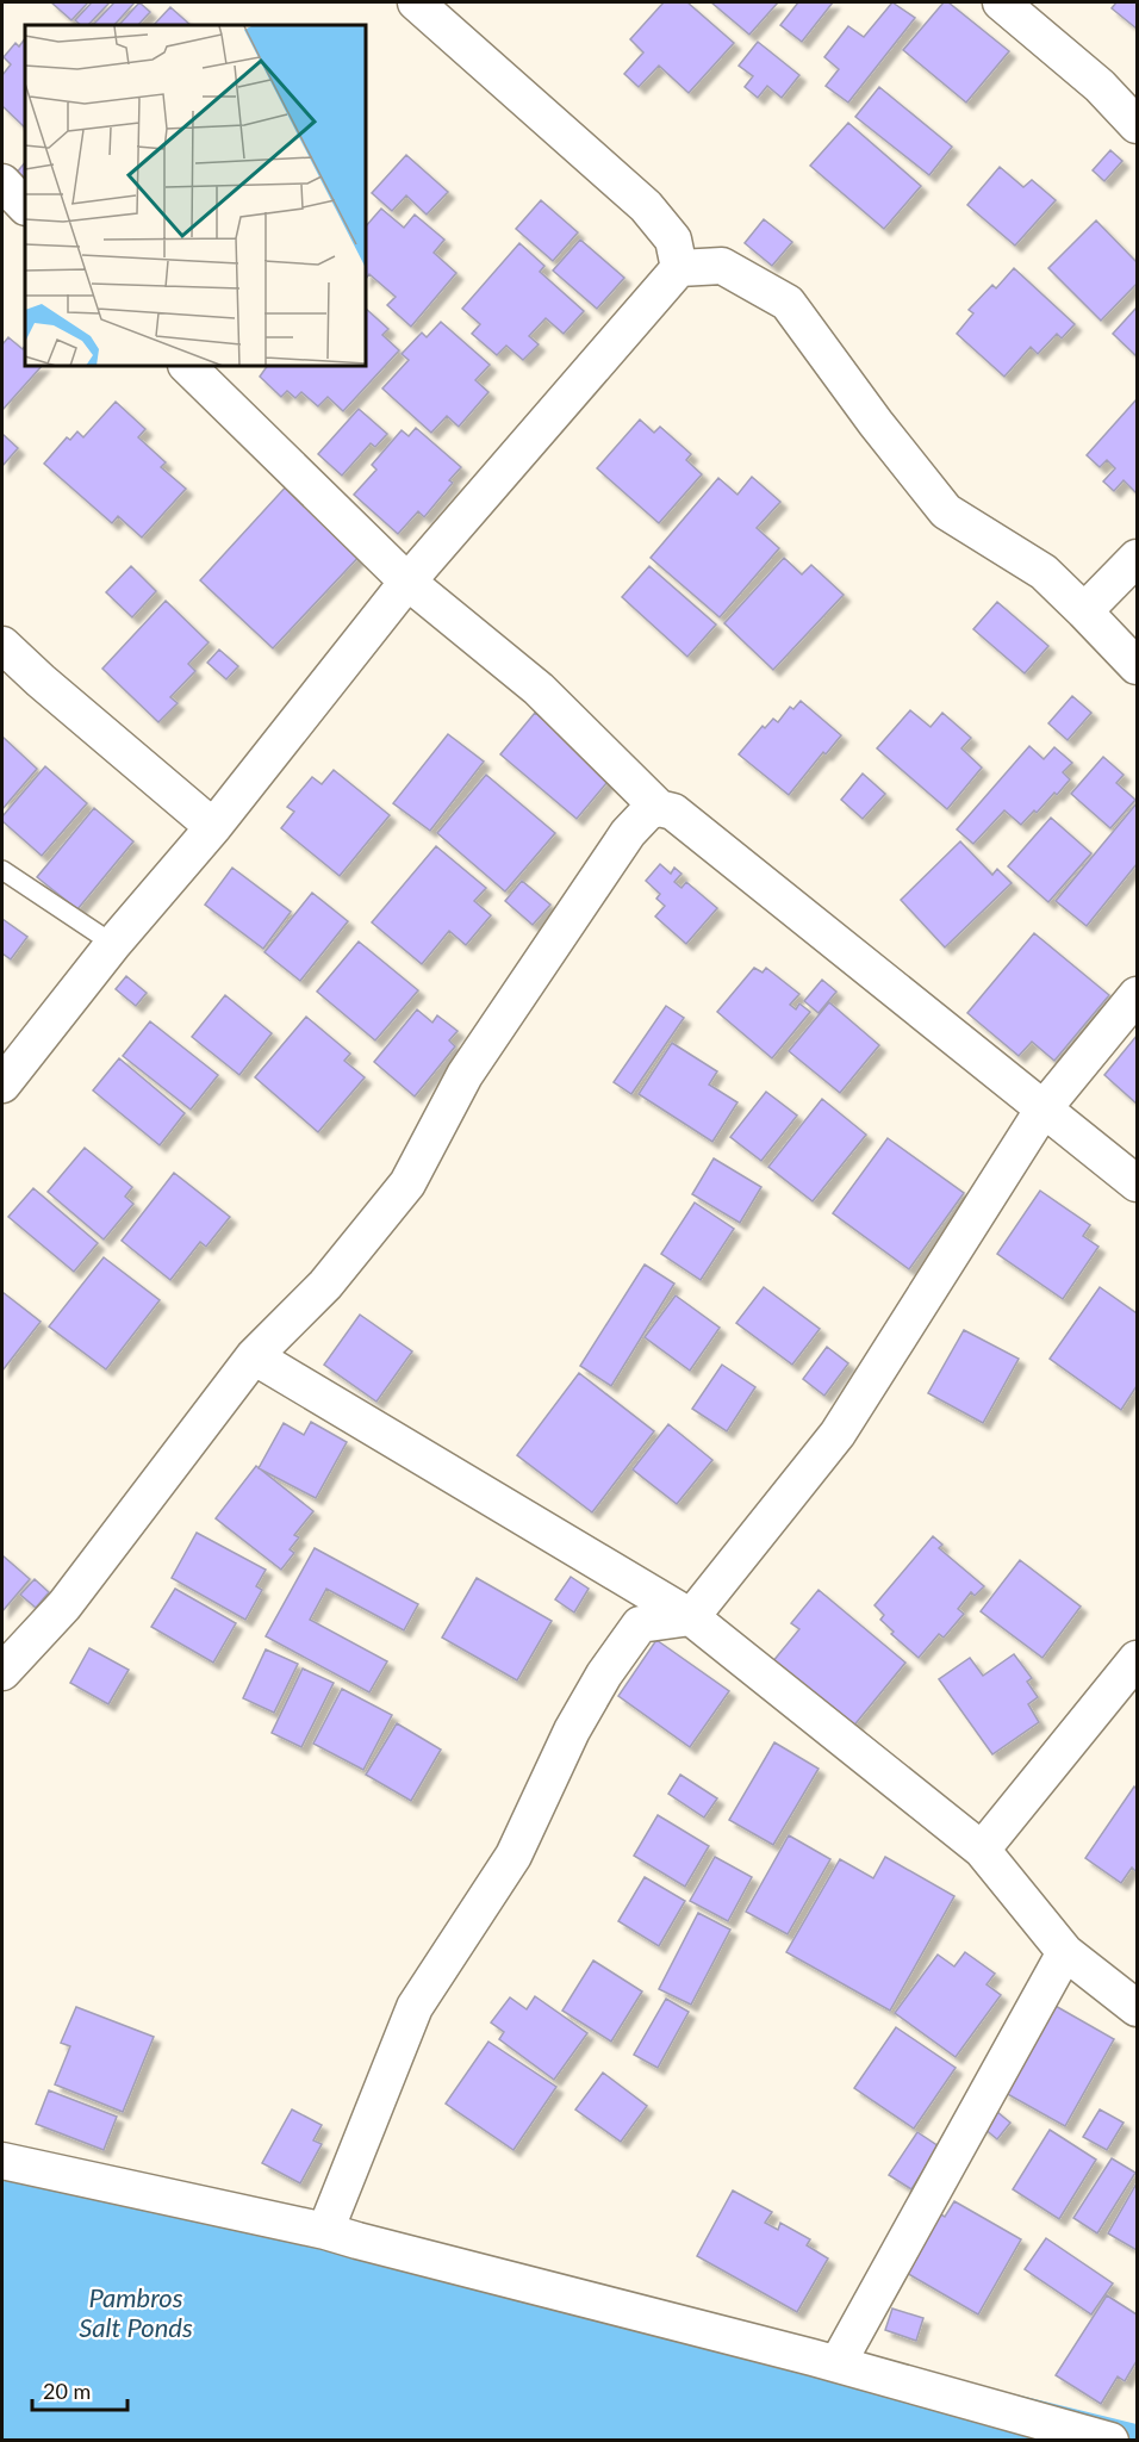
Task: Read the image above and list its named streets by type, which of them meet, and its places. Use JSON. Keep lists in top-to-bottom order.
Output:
{
  "water": ["Pambros Salt Ponds"],
  "scale_bar": "20 m"
}
